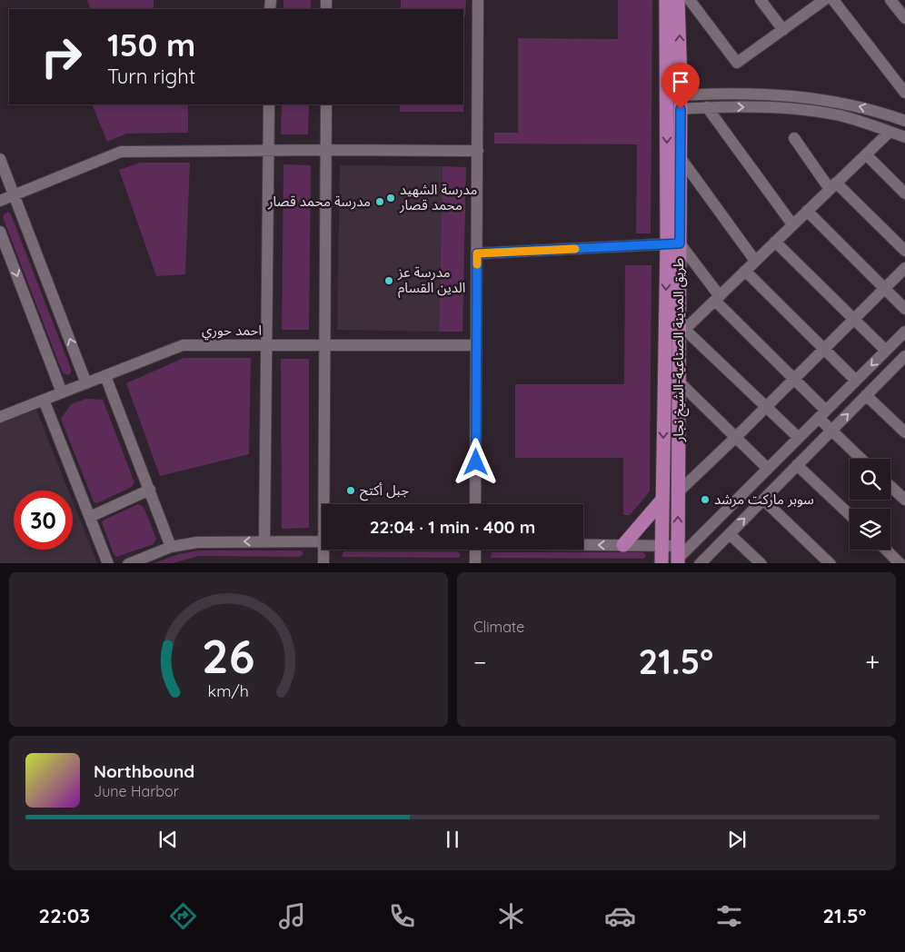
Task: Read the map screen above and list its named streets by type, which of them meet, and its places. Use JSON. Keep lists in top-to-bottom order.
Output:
{
  "streets": {
    "main road": ["طريق المدينة الصناعية-الشيخ نجار"],
    "street": ["احمد حوري"]
  },
  "places": [
    "مدرسة الشهيد محمد قصار",
    "مدرسة محمد قصار",
    "مدرسة عز الدين القسام",
    "جبل أكتح",
    "سوبر ماركت مرشد"
  ],
  "page": {
    "turn": ["150 m", "Turn right"],
    "limit": "30",
    "trip": "22:04 · 1 min · 400 m",
    "tile": "Climate",
    "heat": ["−", "21.5°", "+"],
    "song": ["Northbound", "June Harbor"],
    "tabs": ["22:03", "21.5°"],
    "gauge": ["26", "km/h"]
  }
}
